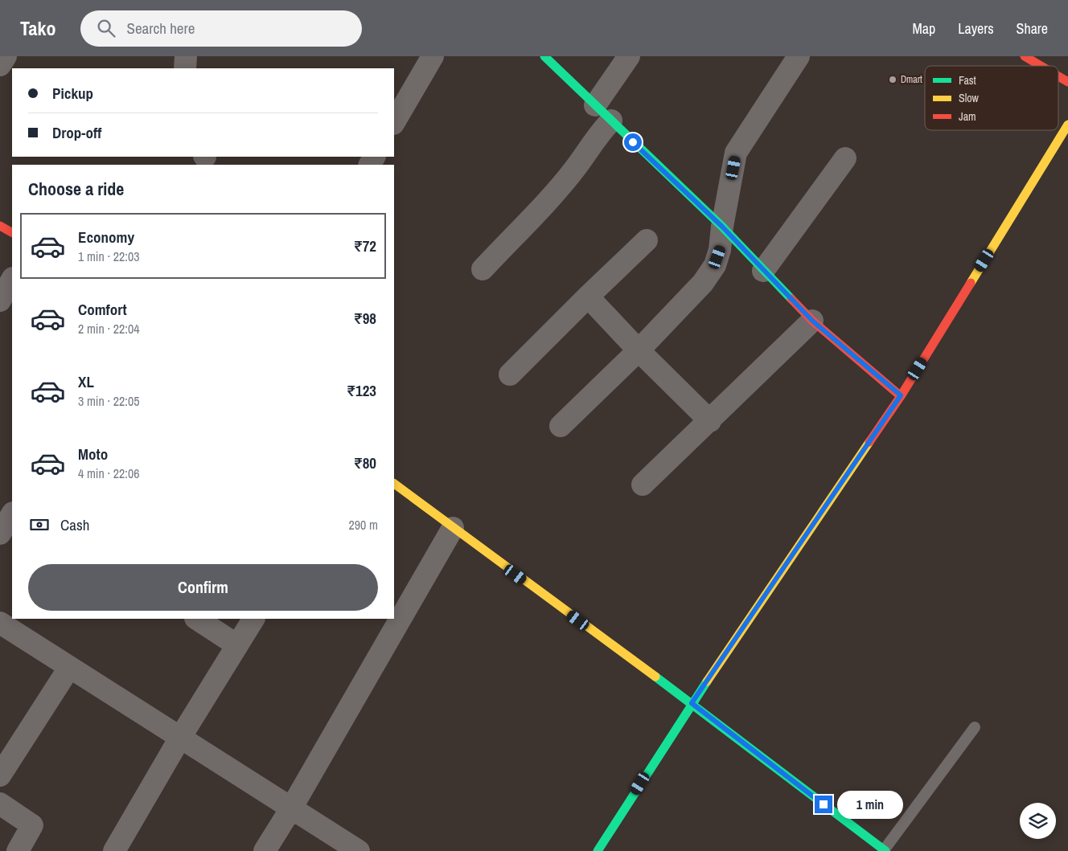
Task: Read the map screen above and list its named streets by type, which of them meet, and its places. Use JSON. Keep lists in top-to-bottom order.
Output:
{
  "places": ["Dmart"],
  "legend": ["Fast", "Slow", "Jam"],
  "page": {
    "header": "Tako",
    "search": "Search here",
    "nav": ["Map", "Layers", "Share"],
    "banner": ["Pickup", "Drop-off"],
    "heading": "Choose a ride",
    "list": [
      {
        "name": "Economy",
        "note": "1 min · 22:03",
        "value": "₹72"
      },
      {
        "name": "Comfort",
        "note": "2 min · 22:04",
        "value": "₹98"
      },
      {
        "name": "XL",
        "note": "3 min · 22:05",
        "value": "₹123"
      },
      {
        "name": "Moto",
        "note": "4 min · 22:06",
        "value": "₹80"
      }
    ],
    "pay": ["Cash", "290 m"],
    "buttons": "Confirm",
    "bubble": "1 min"
  }
}
